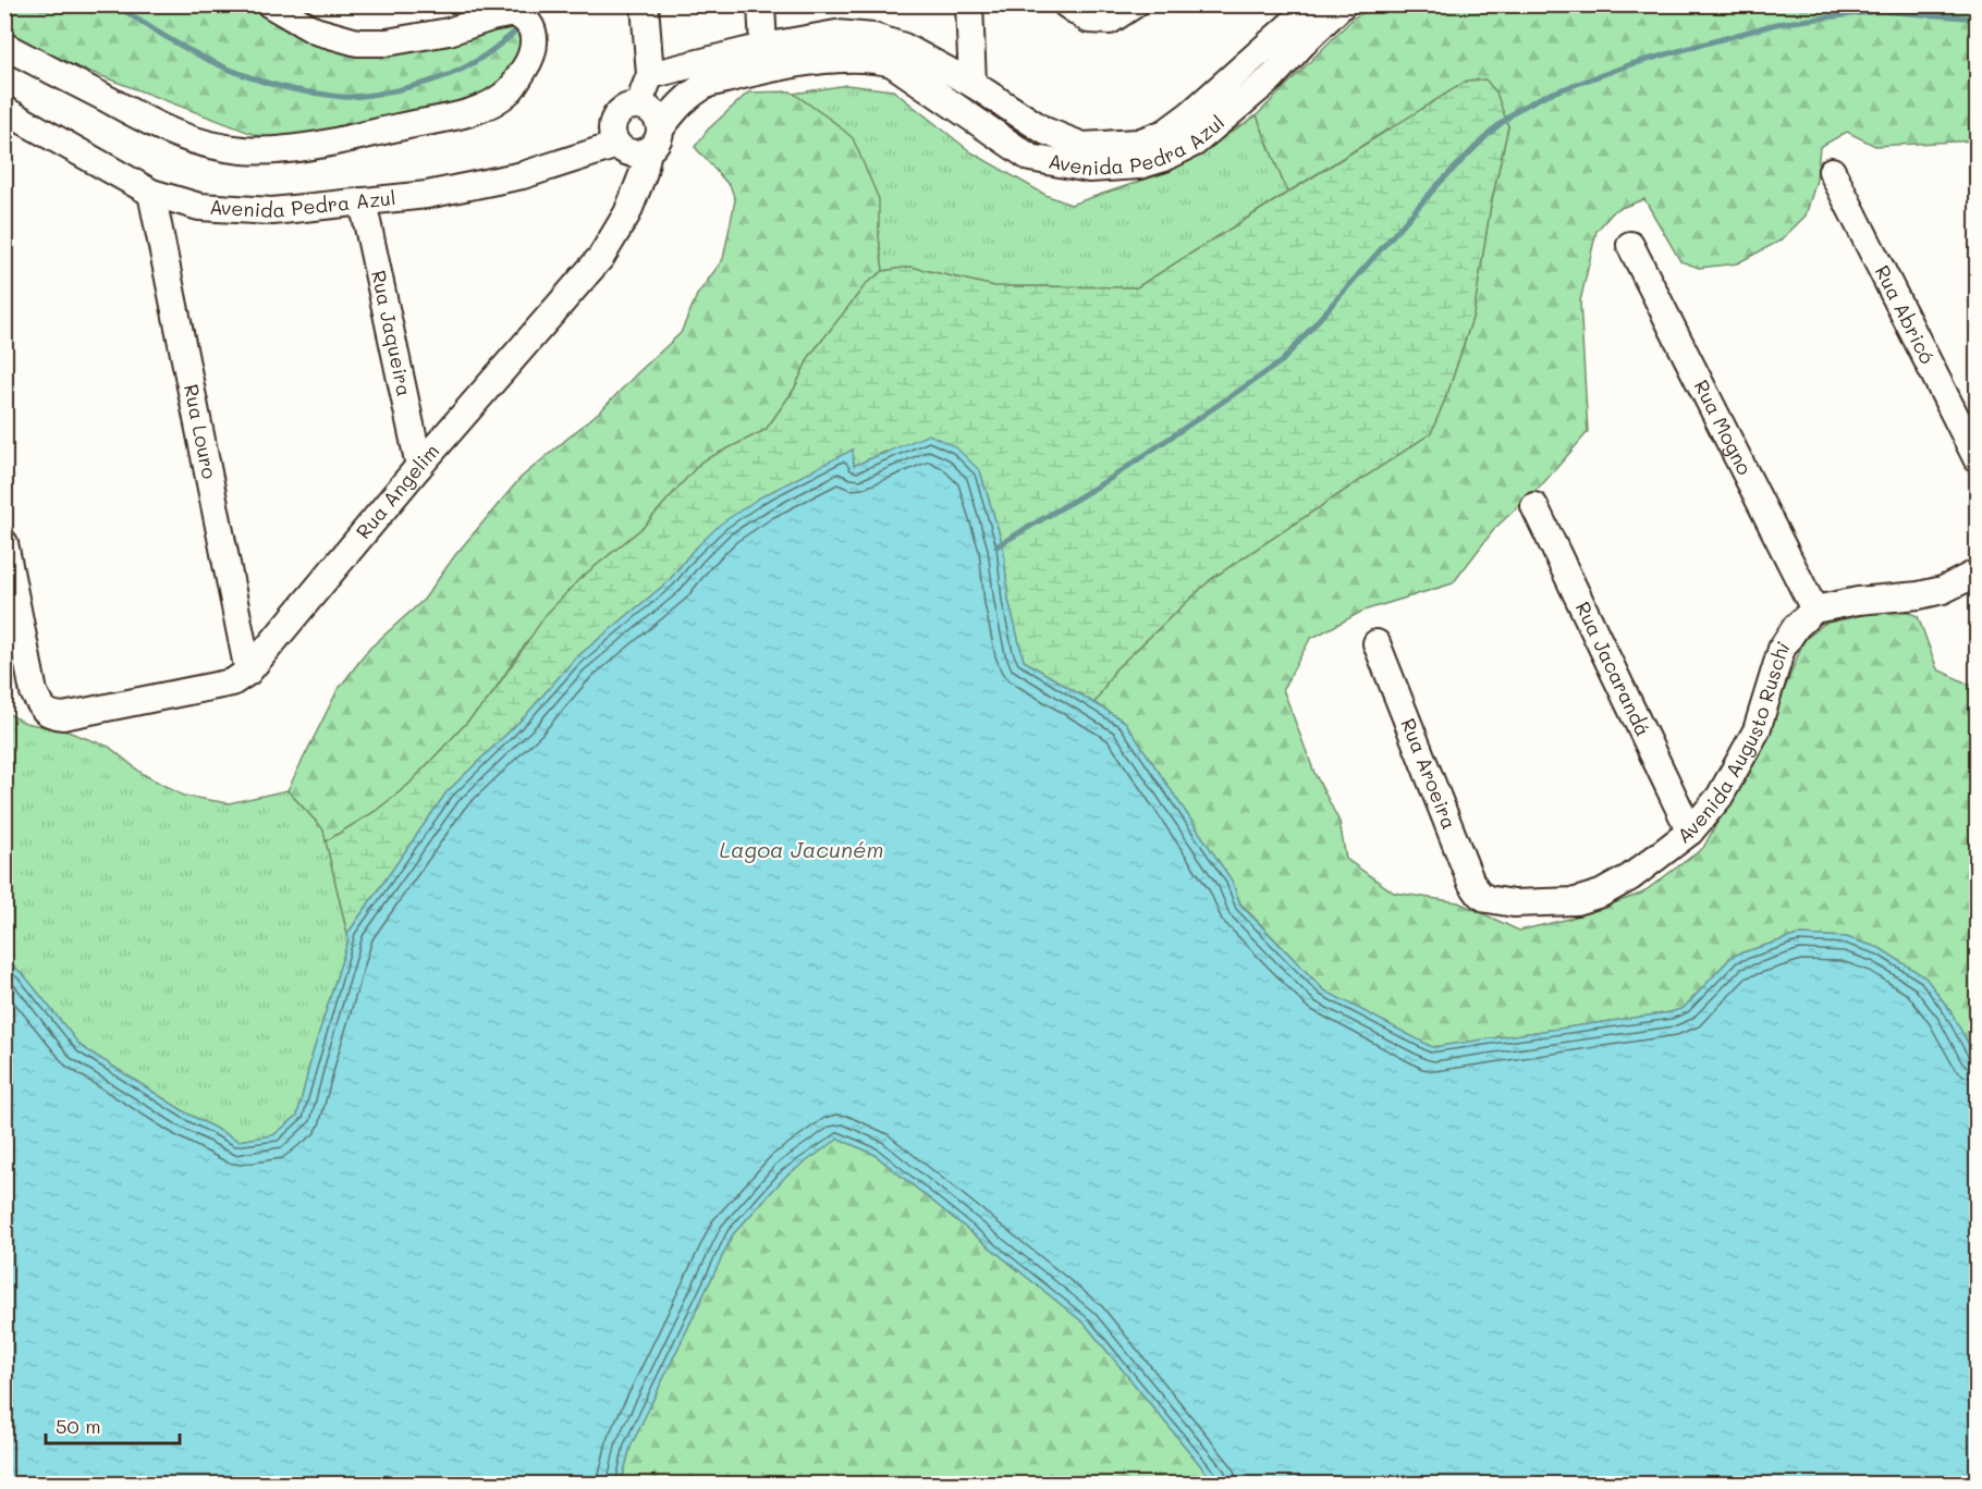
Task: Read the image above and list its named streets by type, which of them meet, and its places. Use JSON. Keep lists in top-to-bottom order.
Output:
{
  "streets": {
    "street": [
      "Avenida Pedra Azul",
      "Rua Abricó",
      "Rua Jaqueira",
      "Rua Mogno",
      "Rua Louro",
      "Rua Angelim",
      "Rua Jacarandá",
      "Avenida Augusto Ruschi",
      "Rua Aroeira"
    ]
  },
  "crossings": [
    ["Avenida Pedra Azul", "Rua Jaqueira"],
    ["Avenida Pedra Azul", "Rua Louro"],
    ["Avenida Pedra Azul", "Rua Angelim"],
    ["Rua Jaqueira", "Rua Angelim"],
    ["Rua Mogno", "Avenida Augusto Ruschi"],
    ["Rua Louro", "Rua Angelim"],
    ["Rua Jacarandá", "Avenida Augusto Ruschi"],
    ["Avenida Augusto Ruschi", "Rua Aroeira"]
  ],
  "water": ["Lagoa Jacuném"],
  "scale_bar": "50 m"
}
